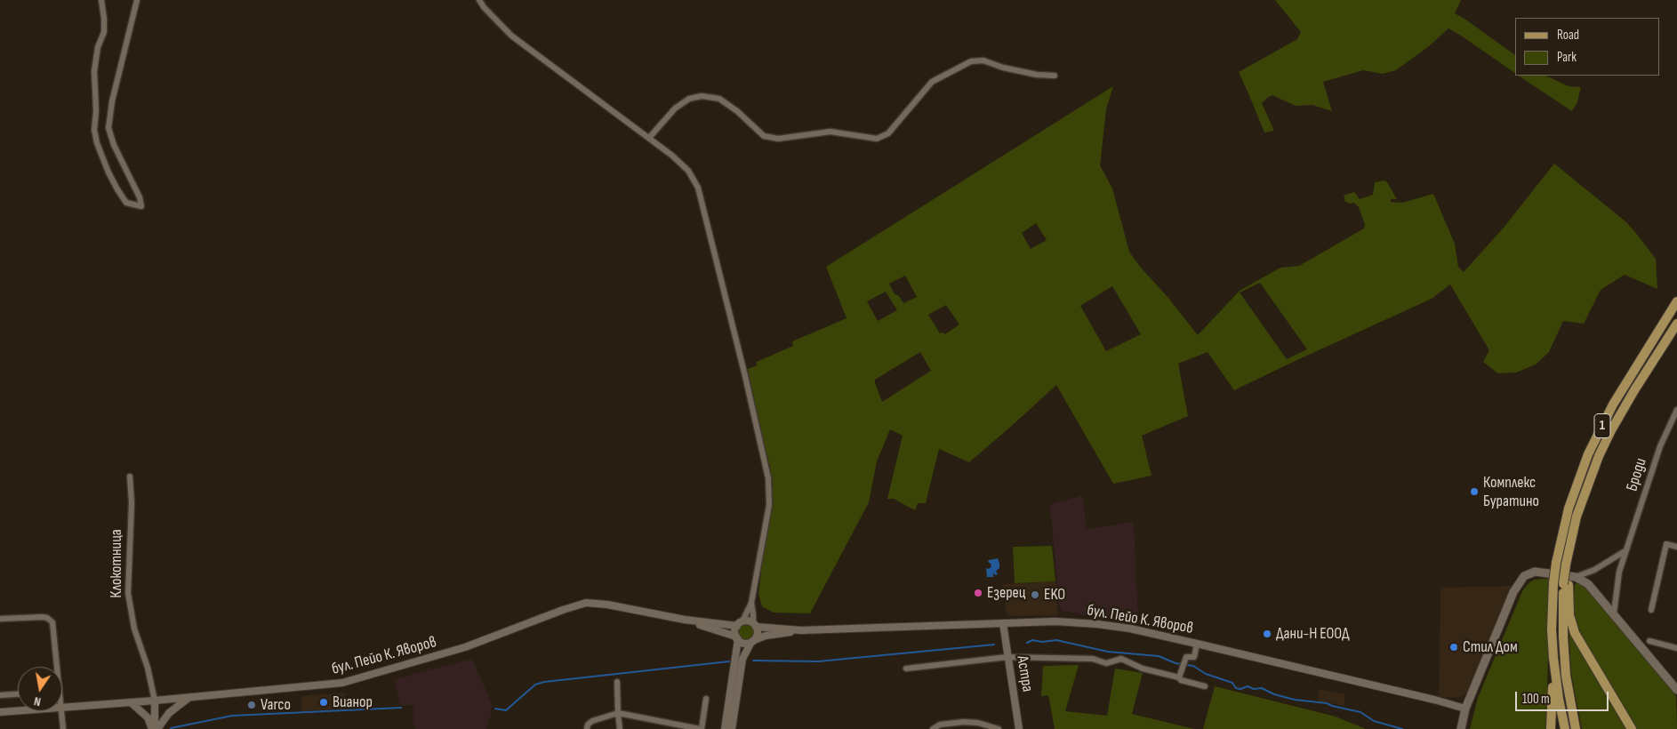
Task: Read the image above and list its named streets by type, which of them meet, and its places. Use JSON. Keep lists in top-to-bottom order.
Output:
{
  "streets": {
    "main road": ["1"],
    "street": [
      "Броди",
      "Клокотница",
      "бул. Пейо К. Яворов",
      "Астра"
    ]
  },
  "crossings": [
    ["Клокотница", "бул. Пейо К. Яворов"],
    ["бул. Пейо К. Яворов", "Астра"]
  ],
  "places": [
    "Комплекс Буратино",
    "Езерец",
    "EKO",
    "Дани-Н ЕООД",
    "Стил Дом",
    "Вианор",
    "Varco"
  ],
  "legend": ["Road", "Park"],
  "scale_bar": "100 m",
  "north": "bottom"
}
